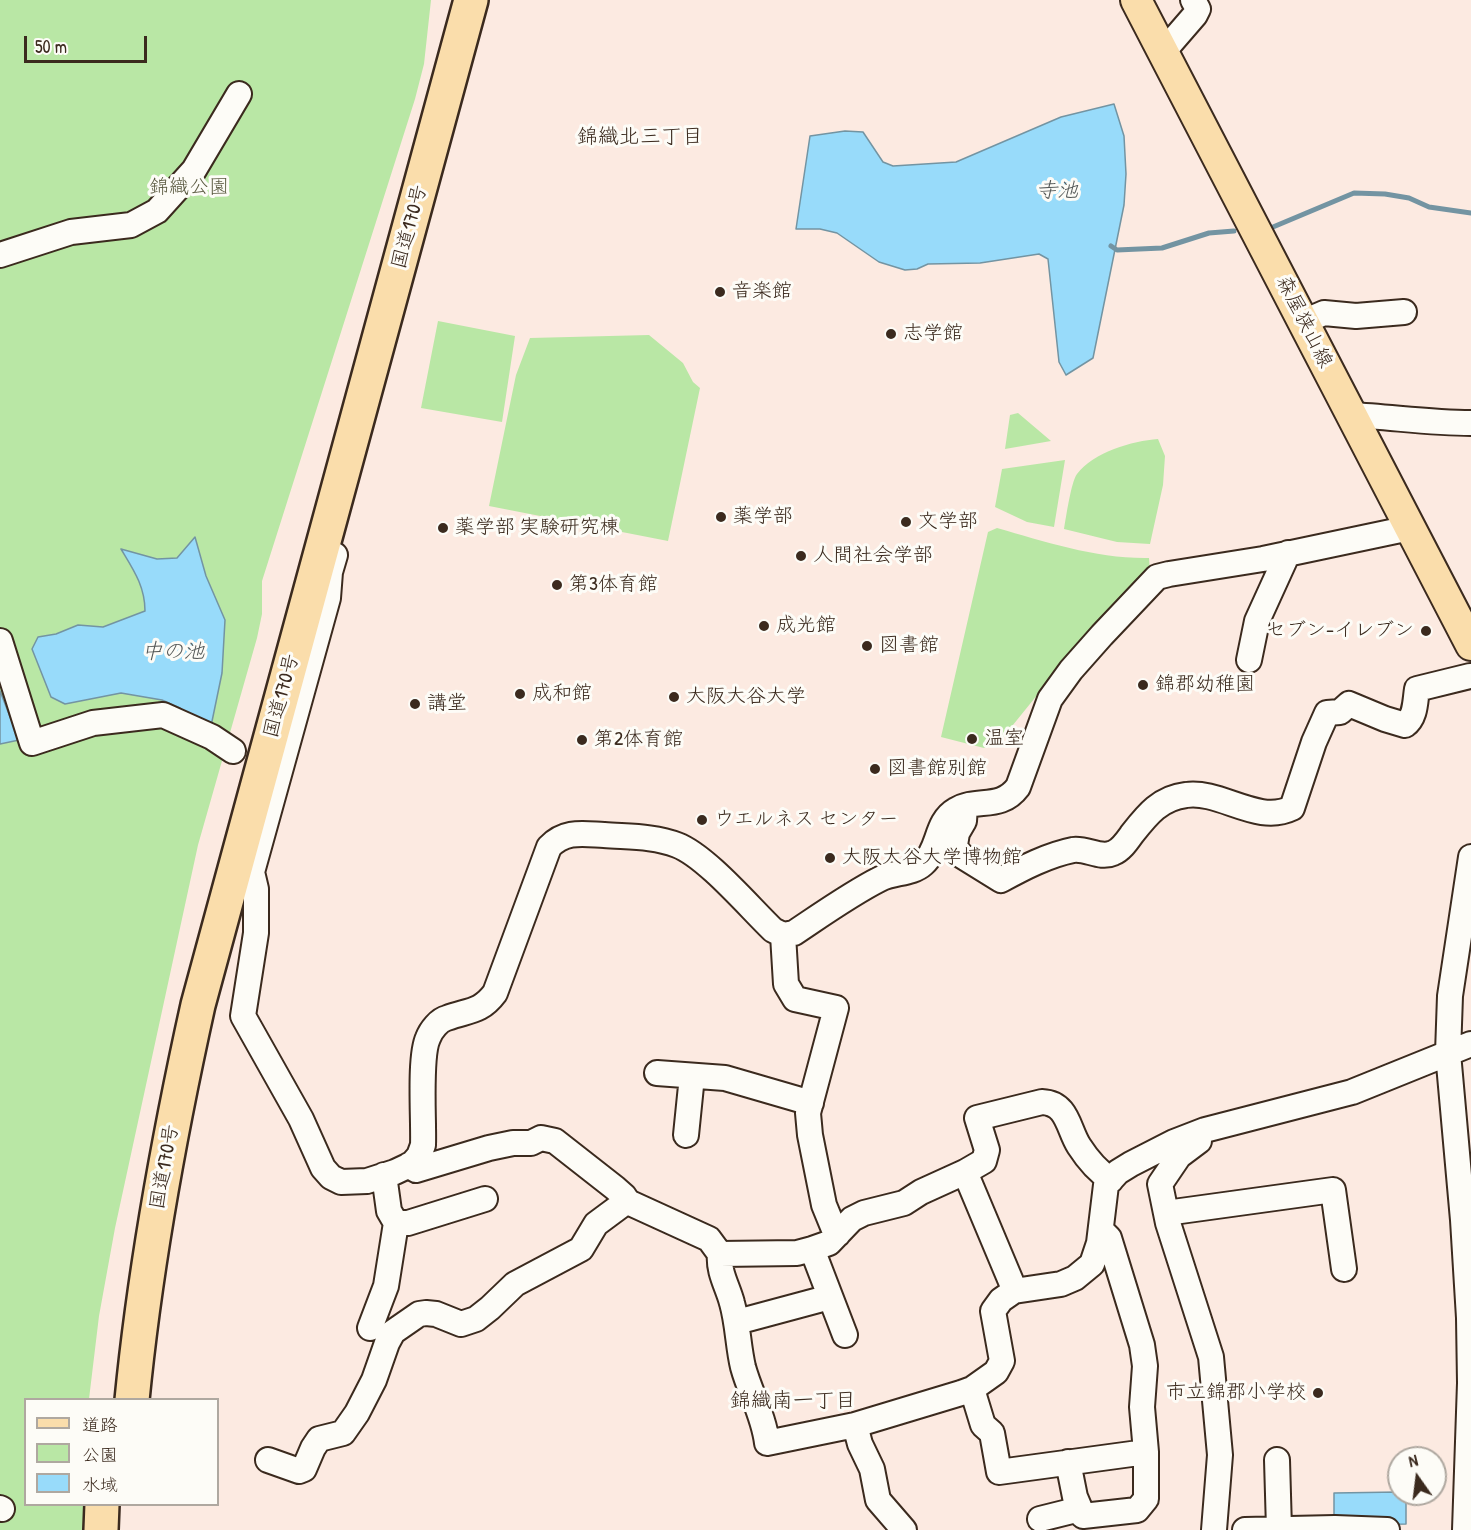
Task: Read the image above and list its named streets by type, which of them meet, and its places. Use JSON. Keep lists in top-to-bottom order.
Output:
{
  "streets": {
    "highway": ["国道170号"],
    "main road": ["森屋狭山線"]
  },
  "districts": ["錦織北三丁目", "錦織南一丁目"],
  "water": ["寺池", "中の池"],
  "parks": ["錦織公園"],
  "places": [
    "音楽館",
    "志学館",
    "薬学部",
    "文学部",
    "薬学部 実験研究棟",
    "人間社会学部",
    "第3体育館",
    "成光館",
    "セブン-イレブン",
    "図書館",
    "錦郡幼稚園",
    "成和館",
    "大阪大谷大学",
    "講堂",
    "温室",
    "第2体育館",
    "図書館別館",
    "ウエルネス センター",
    "大阪大谷大学博物館",
    "市立錦郡小学校"
  ],
  "legend": ["道路", "公園", "水域"],
  "scale_bar": "50 m",
  "north": "top"
}
